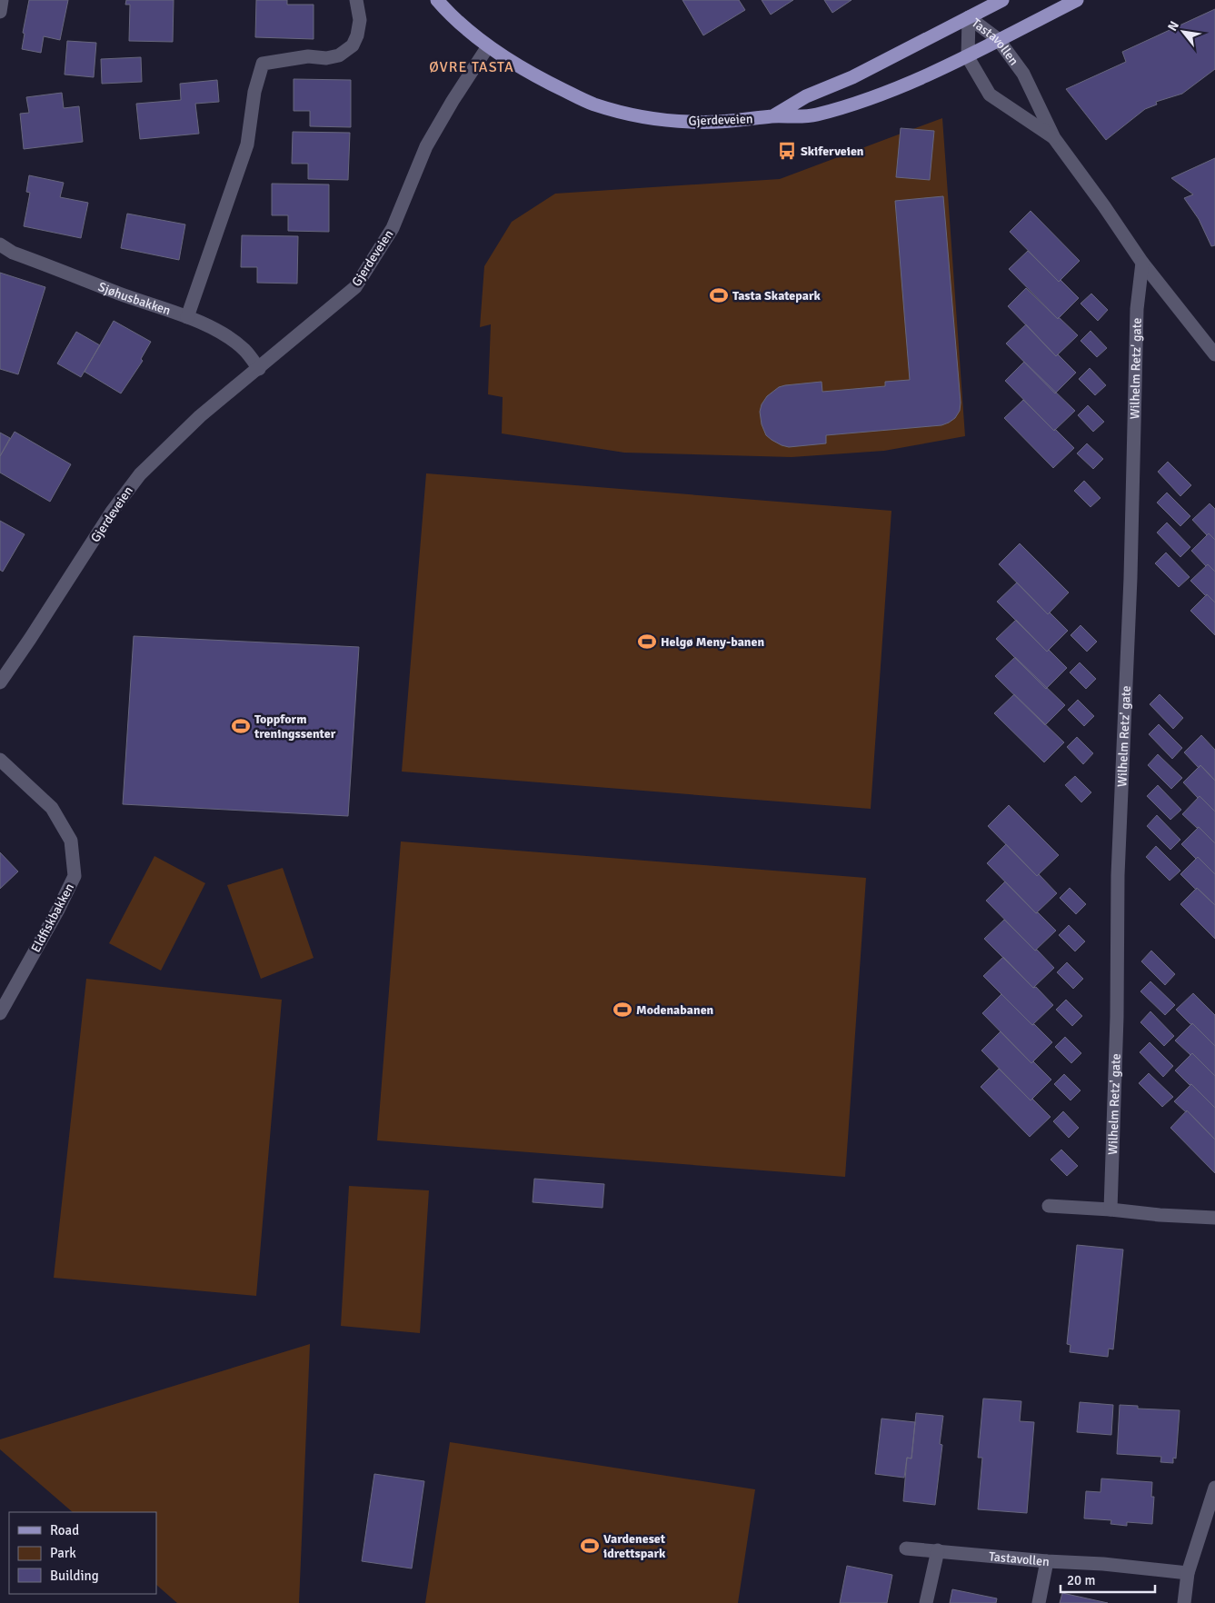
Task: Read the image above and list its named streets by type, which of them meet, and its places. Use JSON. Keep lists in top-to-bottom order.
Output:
{
  "streets": {
    "main road": ["Gjerdeveien"],
    "street": [
      "Tastavollen",
      "Sjøhusbakken",
      "Wilhelm Retz' gate",
      "Eldfiskbakken"
    ]
  },
  "crossings": [
    ["Tastavollen", "Gjerdeveien"],
    ["Tastavollen", "Wilhelm Retz' gate"],
    ["Gjerdeveien", "Sjøhusbakken"]
  ],
  "districts": ["ØVRE TASTA"],
  "places": {
    "bus stop": ["Skiferveien"],
    "sports": [
      "Tasta Skatepark",
      "Helgø Meny-banen",
      "Toppform treningssenter",
      "Modenabanen",
      "Vardeneset idrettspark"
    ]
  },
  "legend": ["Road", "Park", "Building"],
  "scale_bar": "20 m",
  "north": "top left"
}
